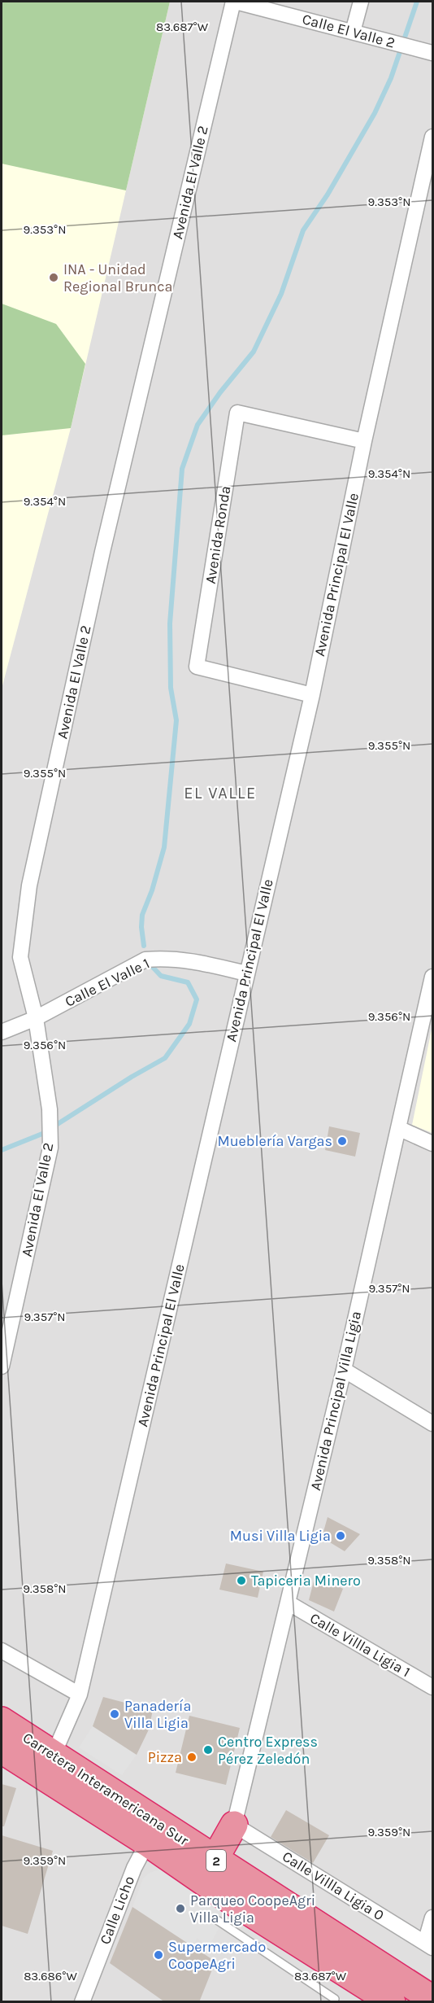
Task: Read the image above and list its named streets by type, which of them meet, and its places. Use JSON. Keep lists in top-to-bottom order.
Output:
{
  "streets": {
    "highway": ["Carretera Interamericana Sur", "2"],
    "street": [
      "Calle El Valle 2",
      "Avenida El Valle 2",
      "Avenida Ronda",
      "Avenida Principal El Valle",
      "Calle El Valle 1",
      "Avenida Principal Villa Ligia",
      "Calle Villla Ligia 1",
      "Calle Villla Ligia 0",
      "Calle Licho"
    ]
  },
  "crossings": [
    ["Calle El Valle 2", "Avenida El Valle 2"],
    ["Avenida El Valle 2", "Calle El Valle 1"],
    ["Avenida Ronda", "Avenida Principal El Valle"],
    ["Avenida Principal El Valle", "Calle El Valle 1"],
    ["Avenida Principal El Valle", "Carretera Interamericana Sur"],
    ["Avenida Principal Villa Ligia", "Calle Villla Ligia 1"],
    ["Avenida Principal Villa Ligia", "Calle Villla Ligia 0"],
    ["Carretera Interamericana Sur", "Calle Licho"]
  ],
  "districts": ["EL VALLE"],
  "places": [
    "INA - Unidad Regional Brunca",
    "Mueblería Vargas",
    "Musi Villa Ligia",
    "Tapiceria Minero",
    "Panadería Villa Ligia",
    "Centro Express Pérez Zeledón",
    "Pizza",
    "Parqueo CoopeAgri Villa Ligia",
    "Supermercado CoopeAgri"
  ],
  "coordinates": [
    "83.687°W",
    "9.353°N",
    "9.354°N",
    "9.355°N",
    "9.356°N",
    "9.357°N",
    "9.358°N",
    "9.359°N",
    "83.686°W"
  ]
}
